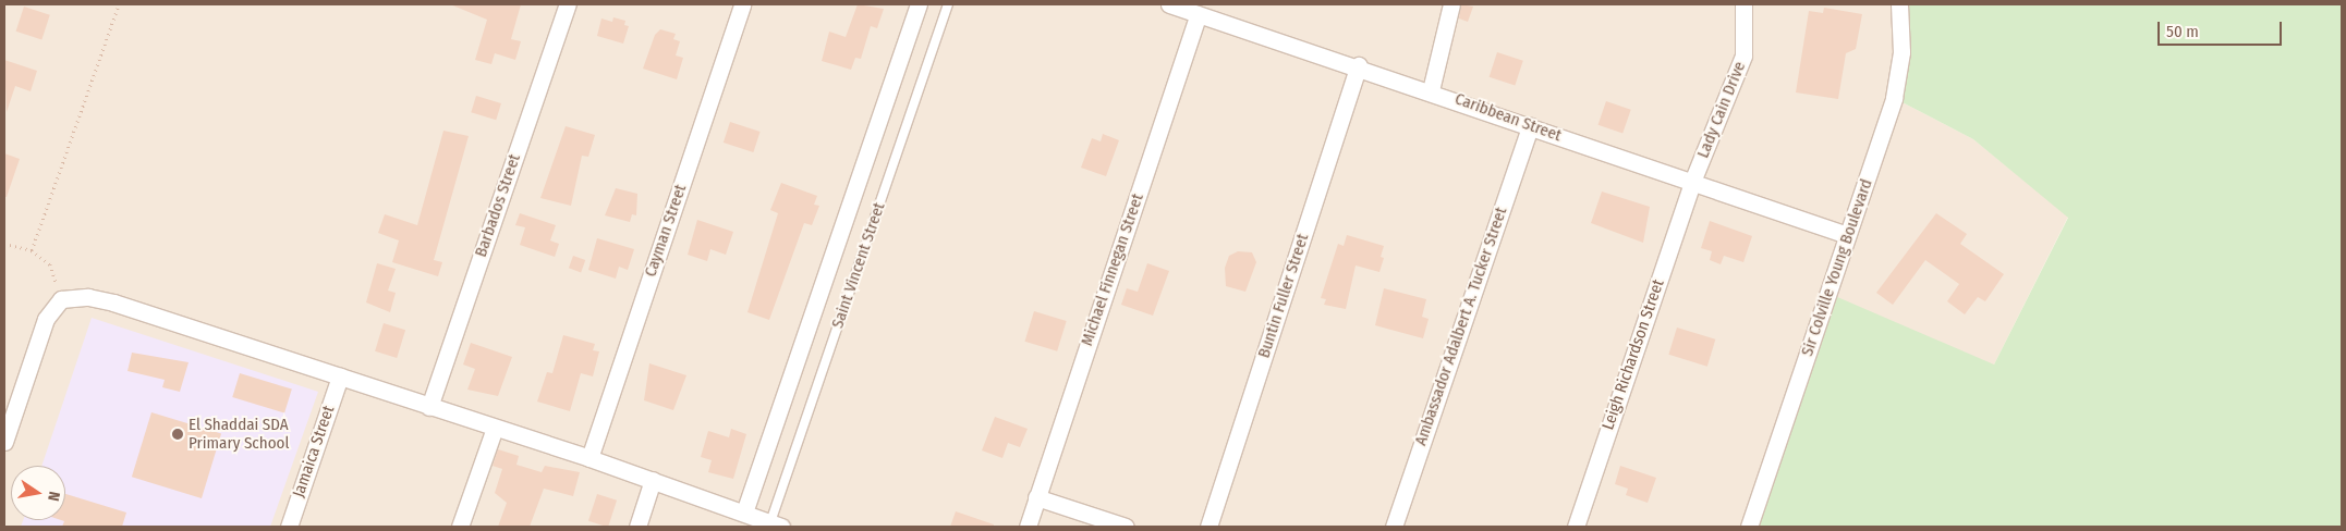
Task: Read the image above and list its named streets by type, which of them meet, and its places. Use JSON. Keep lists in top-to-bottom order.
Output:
{
  "streets": {
    "street": [
      "Lady Cain Drive",
      "Caribbean Street",
      "Barbados Street",
      "Cayman Street",
      "Saint Vincent Street",
      "Sir Colville Young Boulevard",
      "Michael Finnegan Street",
      "Buntin Fuller Street",
      "Ambassador Adalbert A. Tucker Street",
      "Leigh Richardson Street",
      "Jamaica Street"
    ]
  },
  "crossings": [
    ["Lady Cain Drive", "Caribbean Street"],
    ["Lady Cain Drive", "Leigh Richardson Street"],
    ["Caribbean Street", "Sir Colville Young Boulevard"],
    ["Caribbean Street", "Michael Finnegan Street"],
    ["Caribbean Street", "Buntin Fuller Street"],
    ["Caribbean Street", "Ambassador Adalbert A. Tucker Street"],
    ["Caribbean Street", "Leigh Richardson Street"]
  ],
  "places": ["El Shaddai SDA Primary School"],
  "scale_bar": "50 m",
  "north": "right"
}
